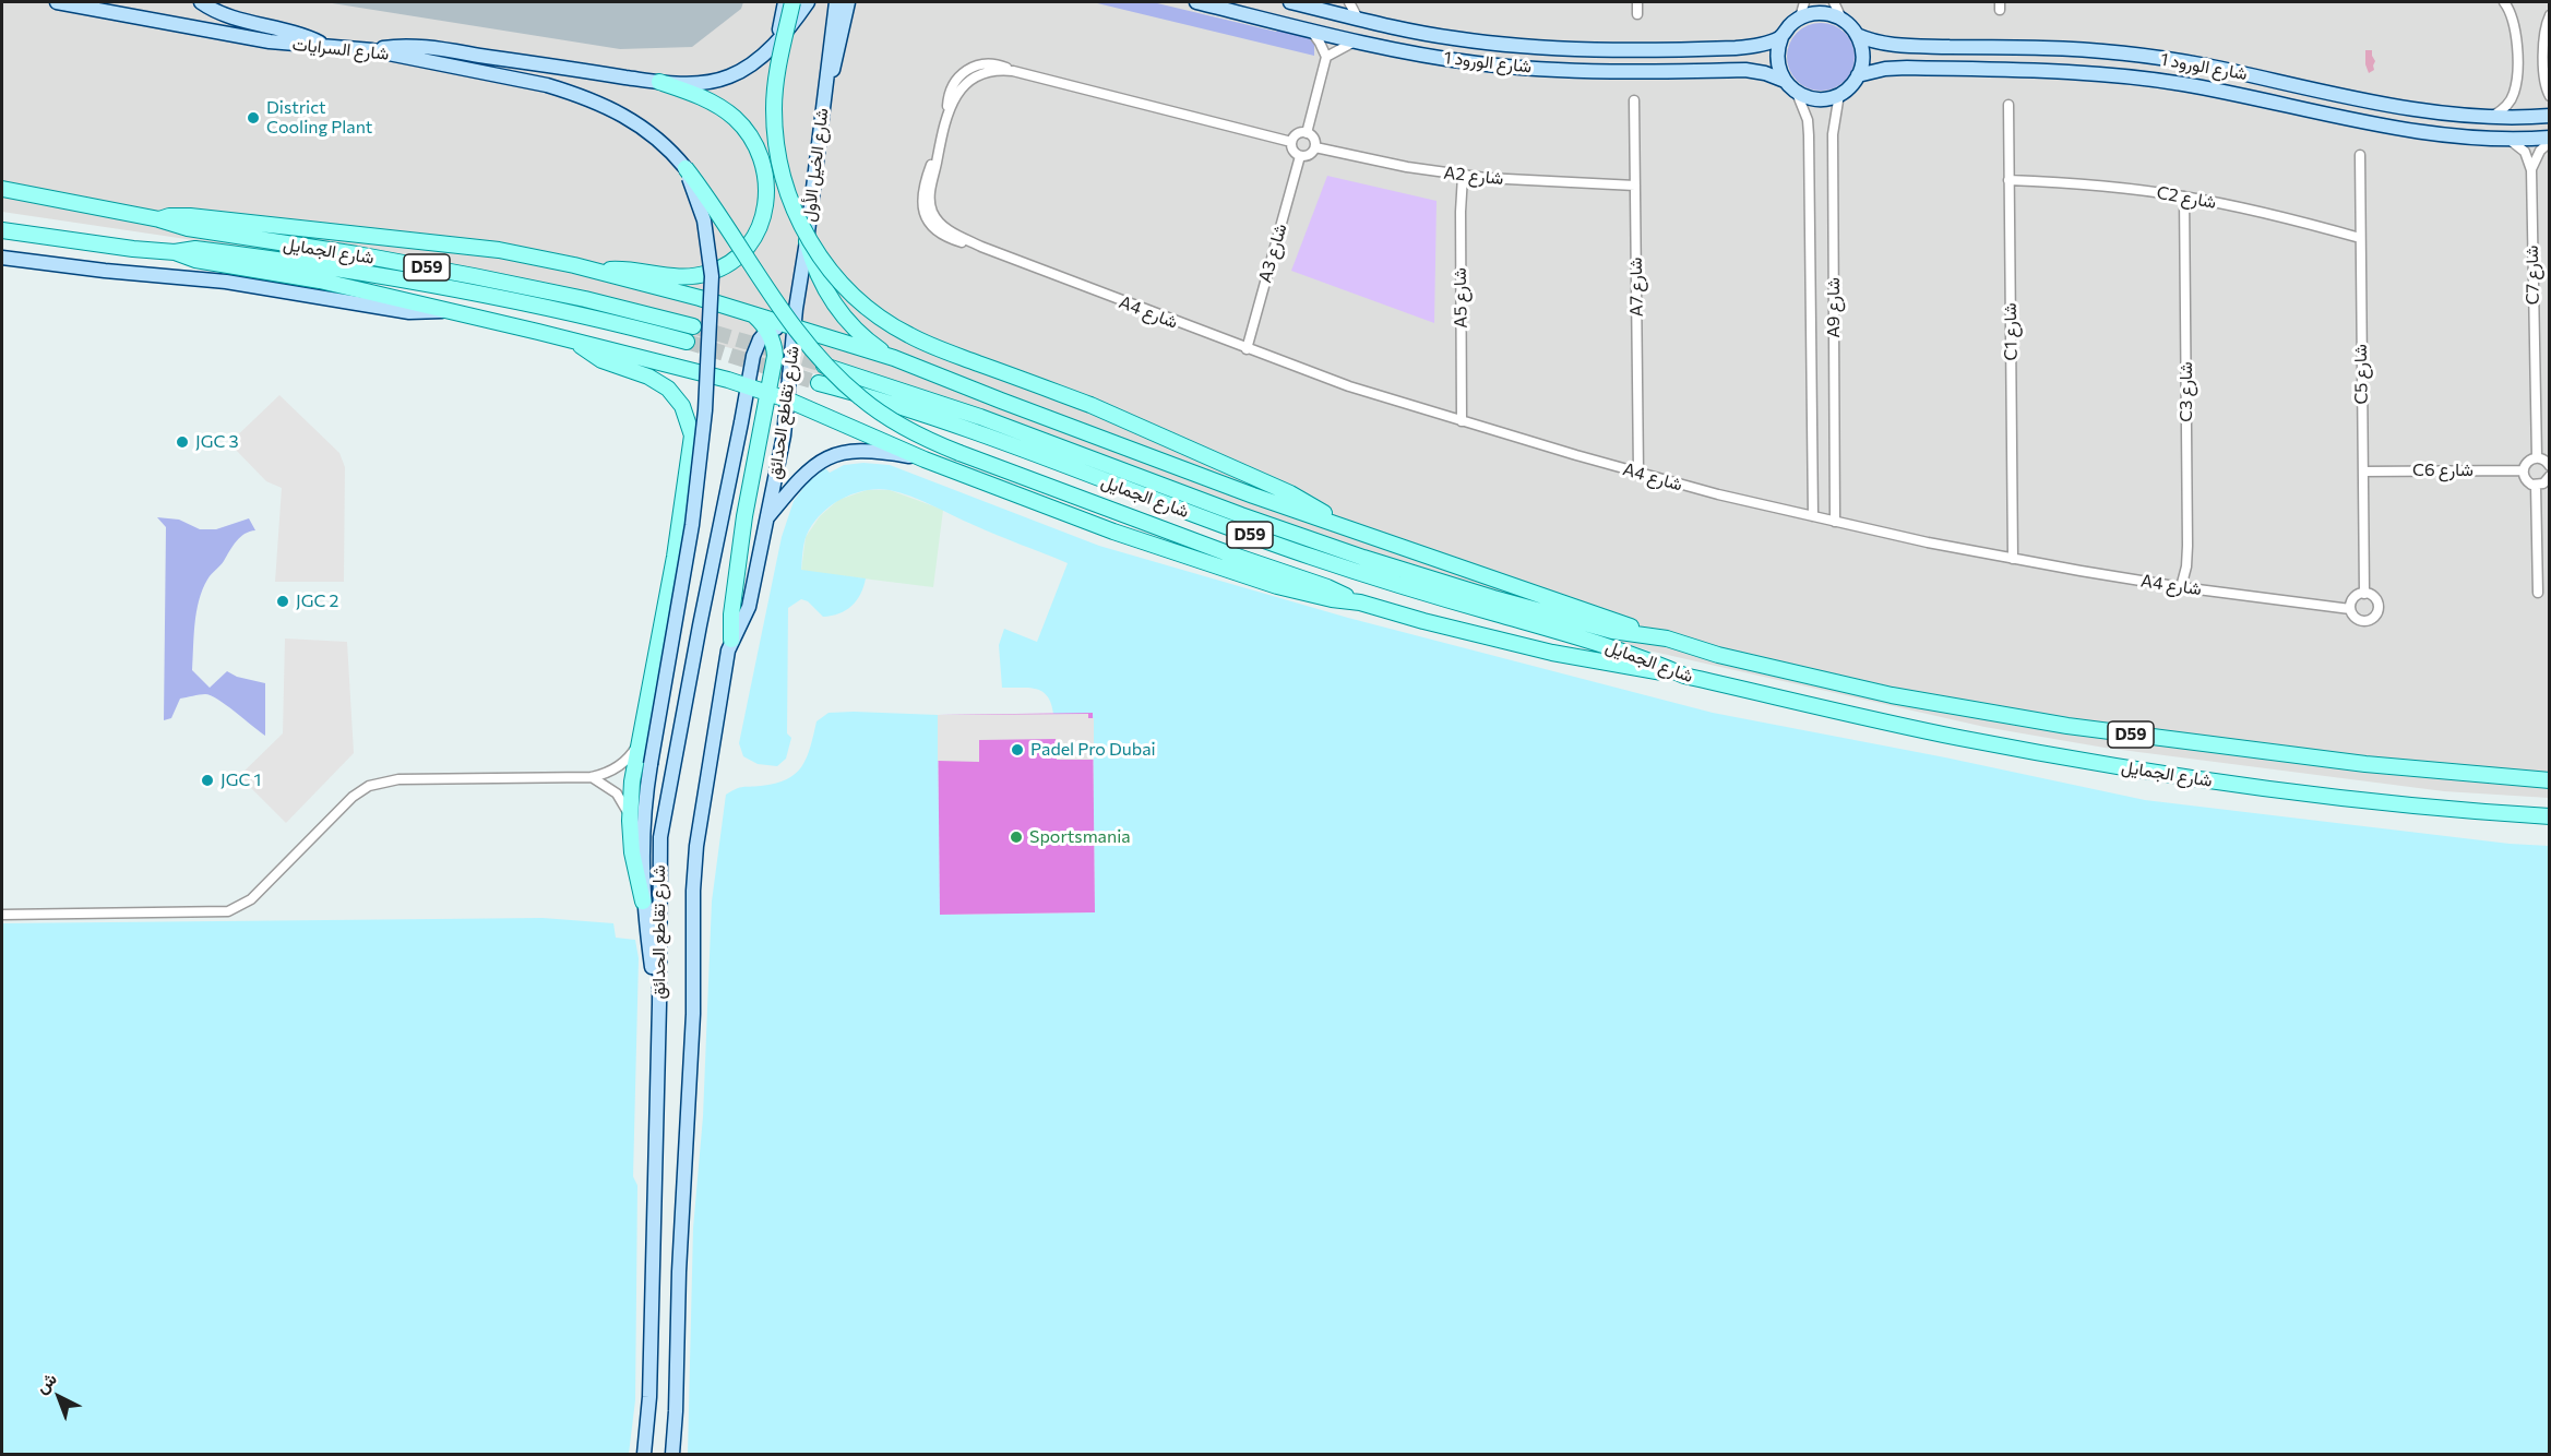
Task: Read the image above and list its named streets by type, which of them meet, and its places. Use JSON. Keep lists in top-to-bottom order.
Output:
{
  "streets": {
    "main road": [
      "شارع السرايات",
      "شارع الورود 1",
      "شارع الخيل الأول",
      "شارع الجمايل",
      "D59",
      "شارع تقاطع الحدائق"
    ],
    "street": [
      "A2 شارع",
      "C2 شارع",
      "A3 شارع",
      "C7 شارع",
      "A7 شارع",
      "A5 شارع",
      "A9 شارع",
      "A4 شارع",
      "C1 شارع",
      "C5 شارع",
      "C3 شارع",
      "C6 شارع"
    ]
  },
  "crossings": [
    ["شارع الورود 1", "A9 شارع"],
    ["شارع الخيل الأول", "شارع تقاطع الحدائق"],
    ["A2 شارع", "A3 شارع"],
    ["A2 شارع", "A7 شارع"],
    ["A2 شارع", "A5 شارع"],
    ["A2 شارع", "A4 شارع"],
    ["C2 شارع", "C1 شارع"],
    ["C2 شارع", "C5 شارع"],
    ["C2 شارع", "C3 شارع"],
    ["A3 شارع", "A4 شارع"],
    ["A7 شارع", "A4 شارع"],
    ["A5 شارع", "A4 شارع"],
    ["A9 شارع", "A4 شارع"],
    ["A4 شارع", "C1 شارع"],
    ["A4 شارع", "C5 شارع"],
    ["A4 شارع", "C3 شارع"],
    ["C5 شارع", "C6 شارع"]
  ],
  "places": [
    "District Cooling Plant",
    "JGC 3",
    "JGC 2",
    "Padel Pro Dubai",
    "JGC 1",
    "Sportsmania"
  ],
  "north": "top left"
}
